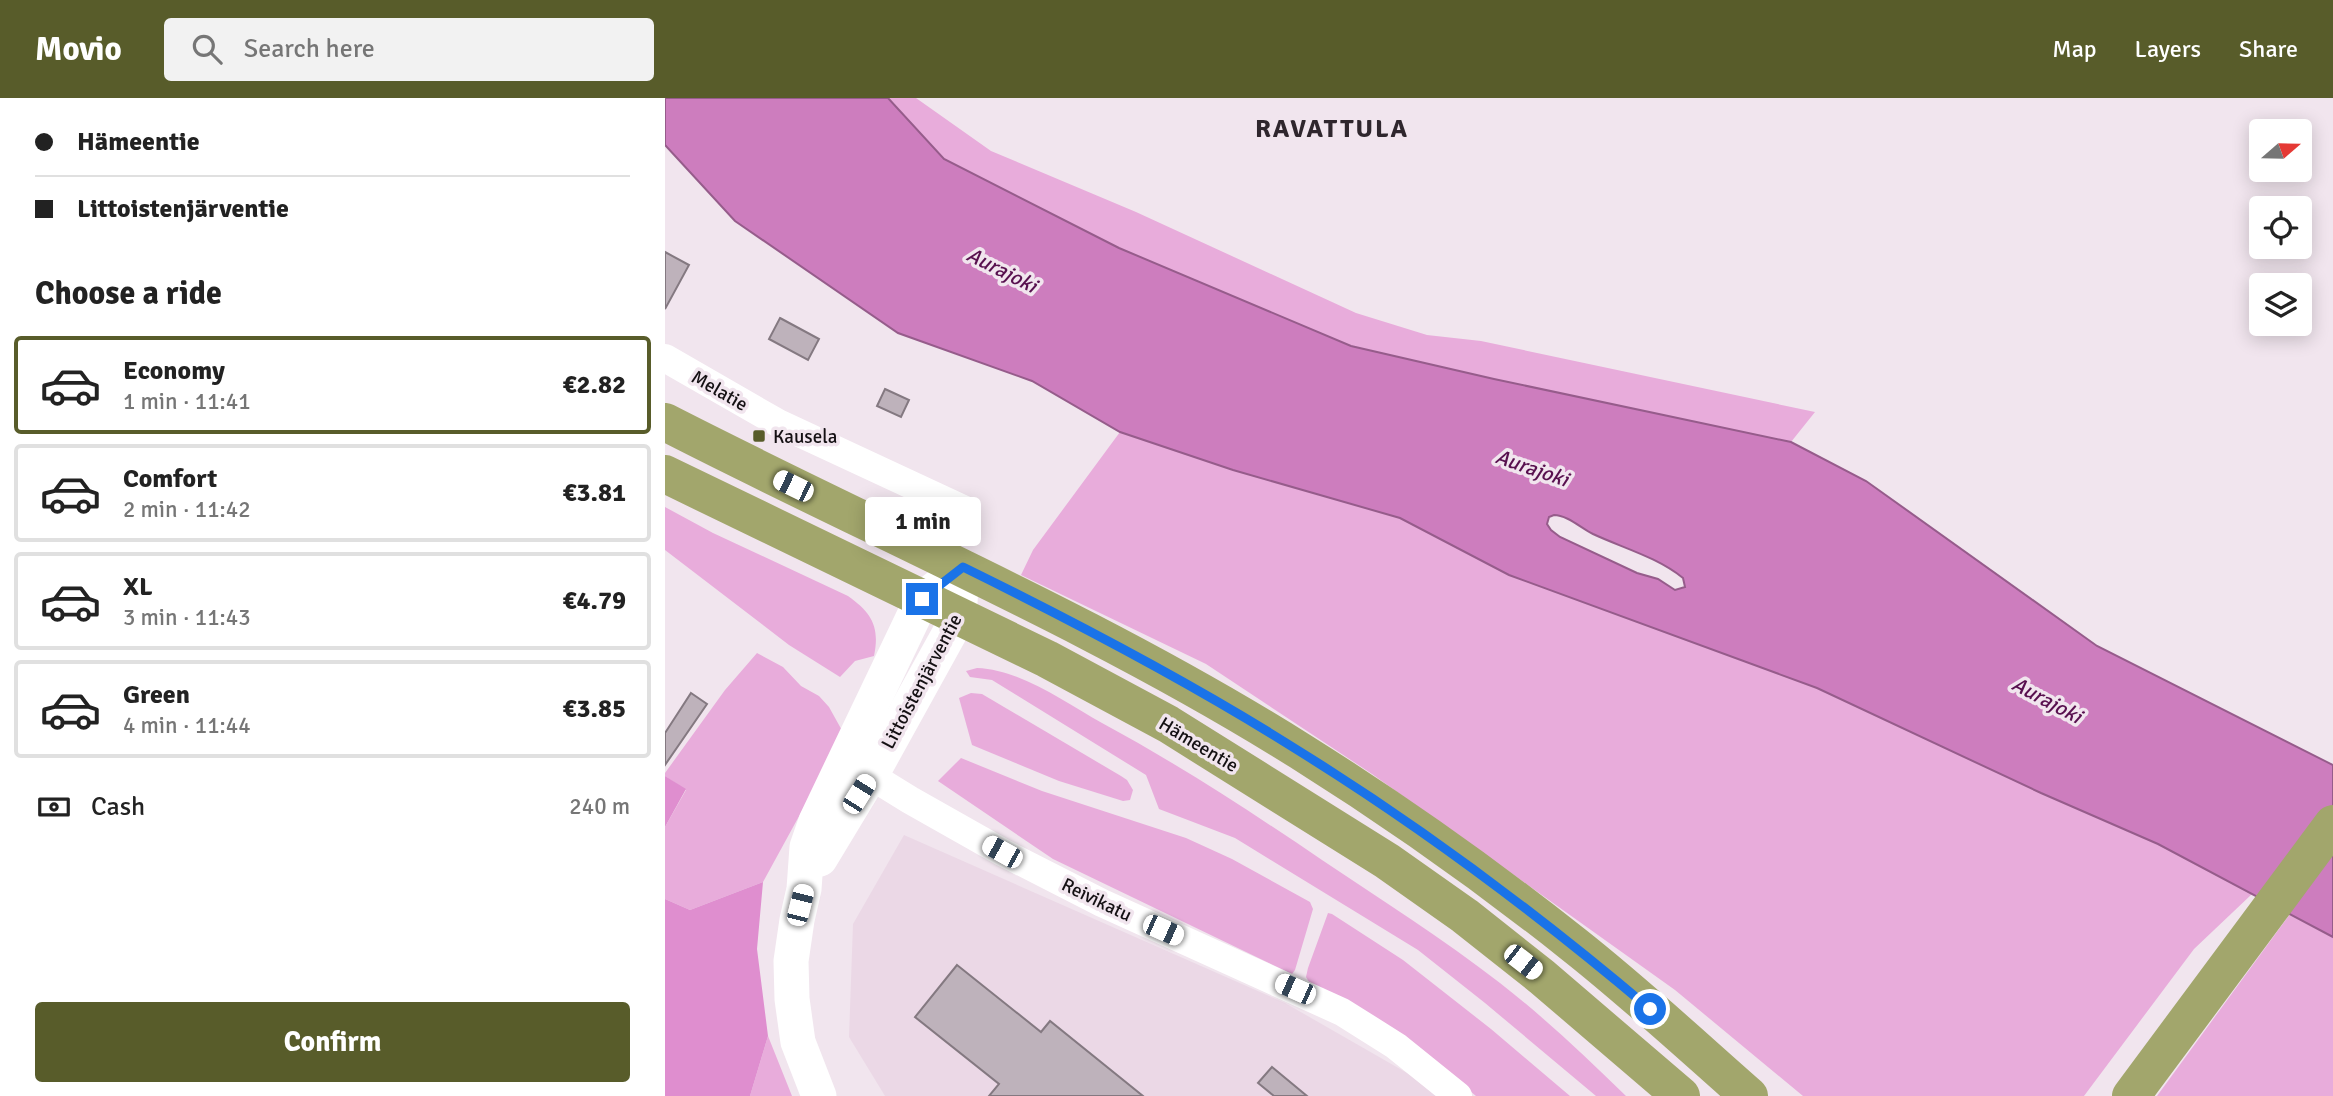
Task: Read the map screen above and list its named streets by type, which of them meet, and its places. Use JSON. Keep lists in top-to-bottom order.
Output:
{
  "streets": {
    "highway": ["Hämeentie"],
    "street": ["Melatie", "Littoistenjärventie", "Reivikatu"]
  },
  "crossings": [
    ["Littoistenjärventie", "Hämeentie"],
    ["Littoistenjärventie", "Reivikatu"]
  ],
  "districts": ["RAVATTULA"],
  "water": ["Aurajoki"],
  "places": {
    "transit": ["Kausela"]
  },
  "north": "right",
  "page": {
    "header": "Movio",
    "search": "Search here",
    "nav": ["Map", "Layers", "Share"],
    "banner": ["Hämeentie", "Littoistenjärventie"],
    "heading": "Choose a ride",
    "list": [
      {
        "name": "Economy",
        "note": "1 min · 11:41",
        "value": "€2.82"
      },
      {
        "name": "Comfort",
        "note": "2 min · 11:42",
        "value": "€3.81"
      },
      {
        "name": "XL",
        "note": "3 min · 11:43",
        "value": "€4.79"
      },
      {
        "name": "Green",
        "note": "4 min · 11:44",
        "value": "€3.85"
      }
    ],
    "bubble": "1 min",
    "pay": ["Cash", "240 m"],
    "buttons": "Confirm"
  }
}
